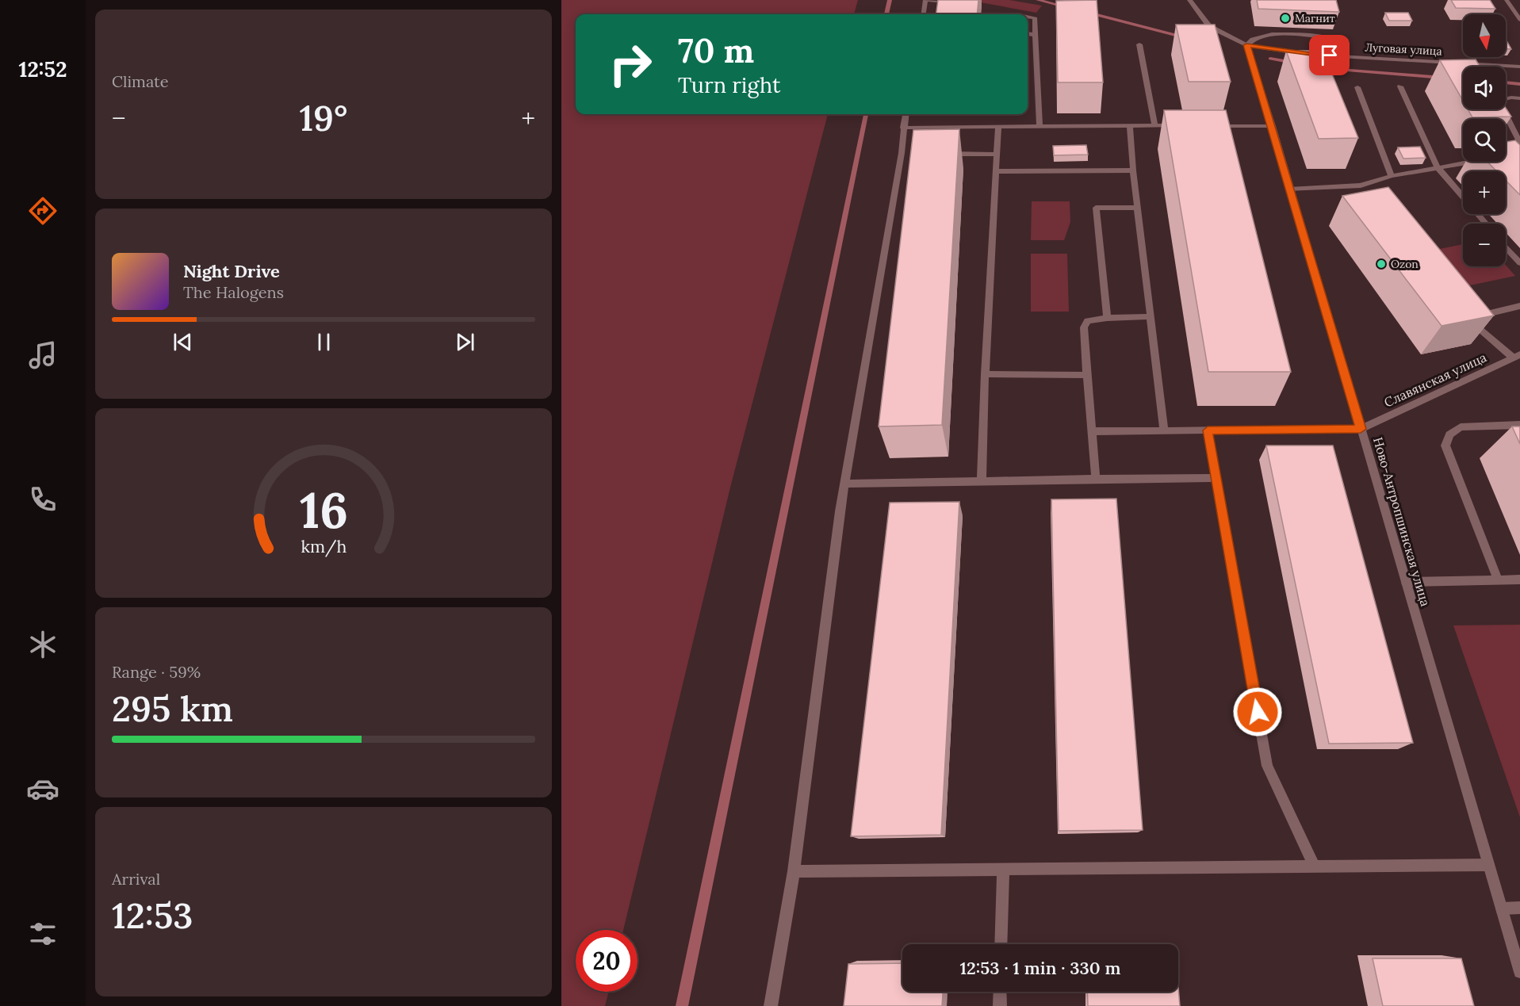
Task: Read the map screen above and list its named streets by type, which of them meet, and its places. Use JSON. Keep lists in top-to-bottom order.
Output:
{
  "streets": {
    "street": ["Луговая улица", "Славянская улица", "Ново-Антропшинская улица"]
  },
  "crossings": [
    ["Луговая улица", "Ново-Антропшинская улица"],
    ["Славянская улица", "Ново-Антропшинская улица"]
  ],
  "places": ["Магнит", "Ozon"],
  "north": "bottom",
  "page": {
    "tabs": "12:52",
    "tile": [
      "Climate",
      ["Range · 59%", "295 km"],
      ["Arrival", "12:53"]
    ],
    "map_buttons": ["+", "−"],
    "turn": ["70 m", "Turn right"],
    "heat": ["−", "19°", "+"],
    "song": ["Night Drive", "The Halogens"],
    "limit": "20",
    "trip": "12:53 · 1 min · 330 m",
    "gauge": ["16", "km/h"]
  }
}
